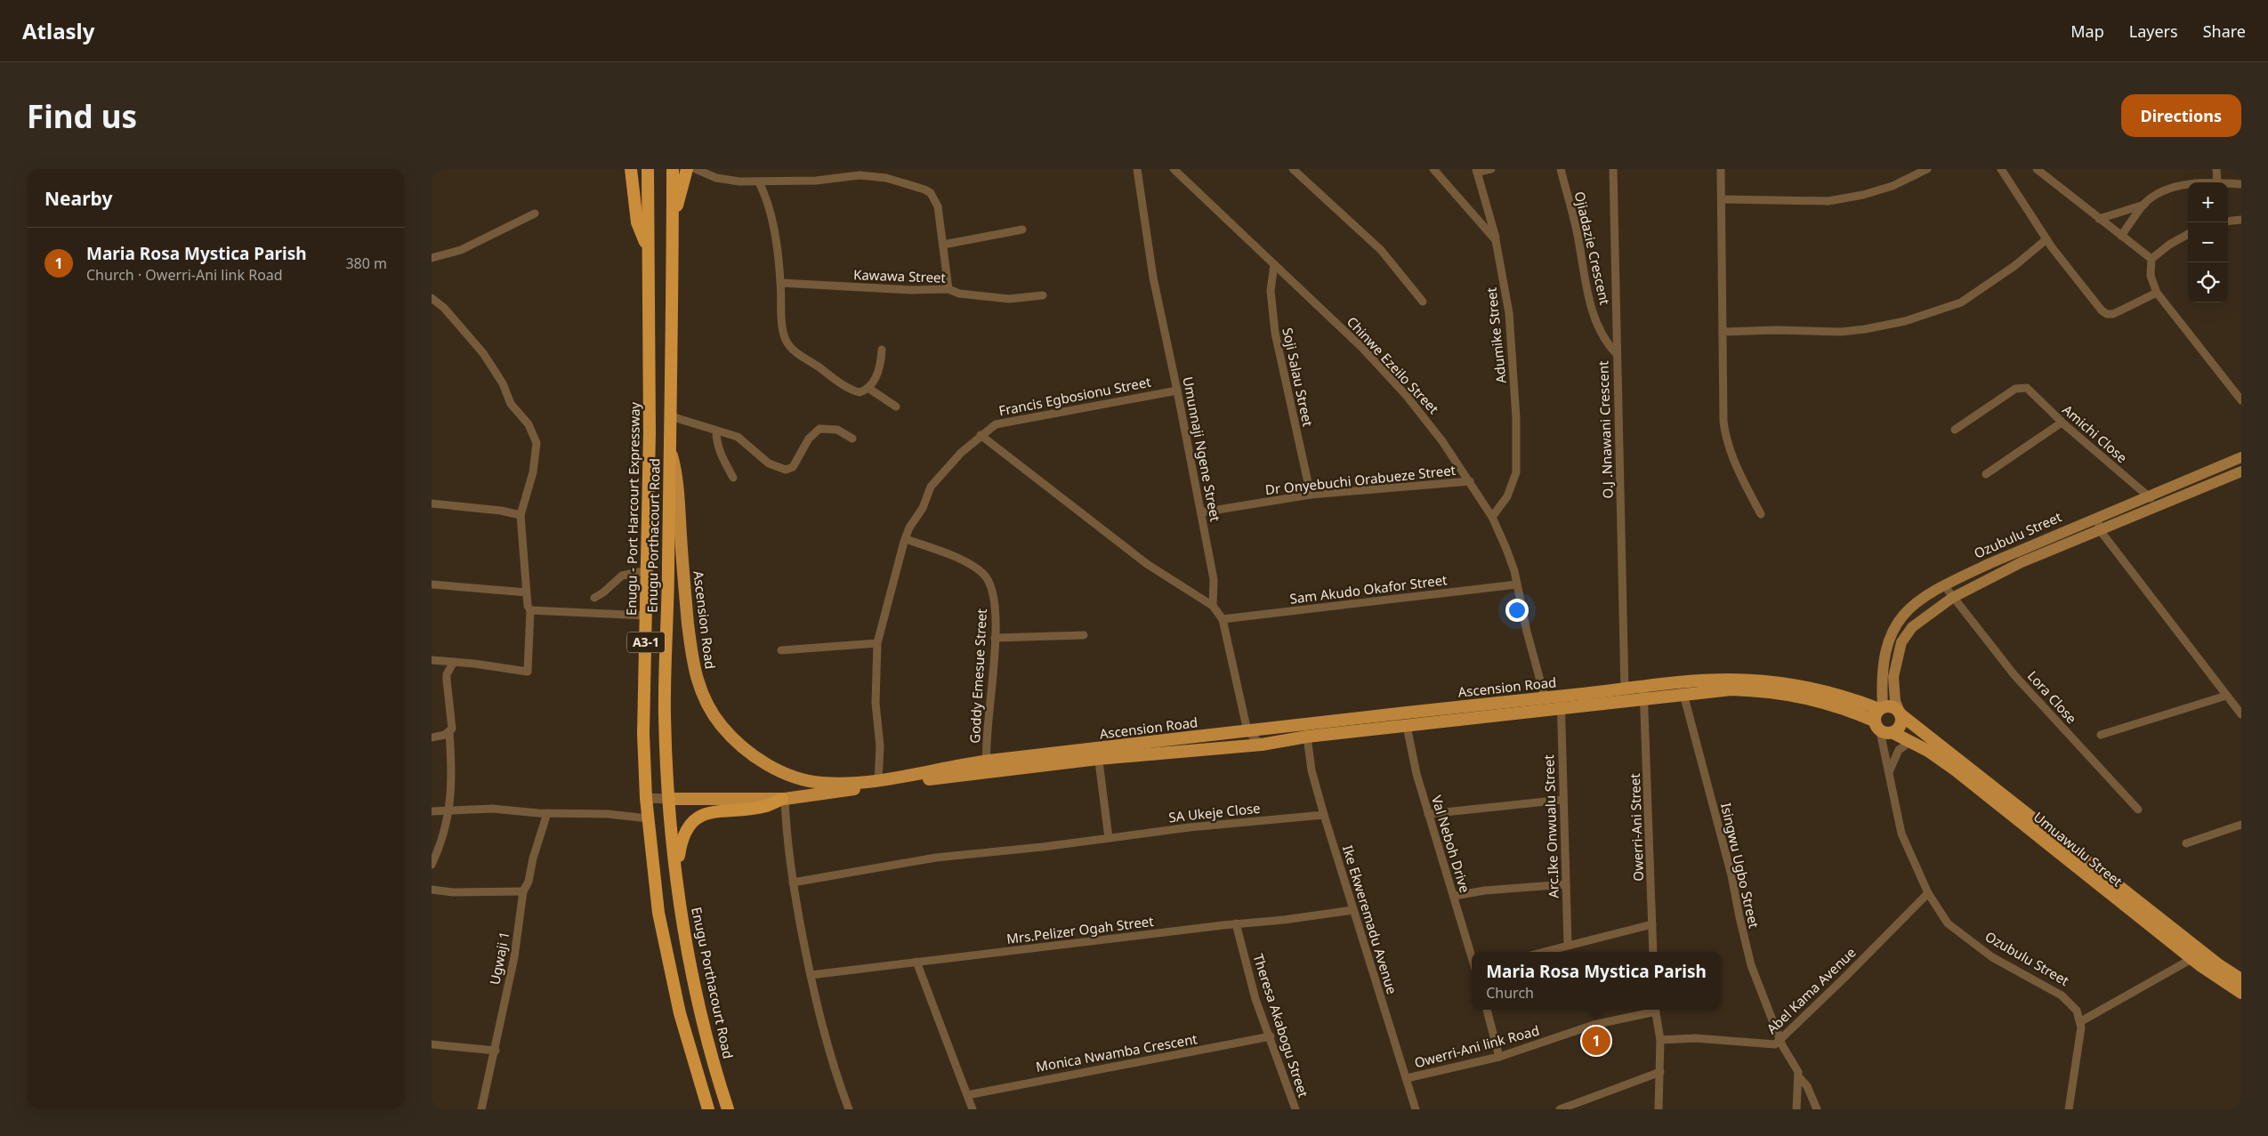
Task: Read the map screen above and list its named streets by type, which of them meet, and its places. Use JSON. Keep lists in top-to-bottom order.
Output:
{
  "streets": {
    "highway": ["Enugu - Port Harcourt Expressway", "Enugu Porthacourt Road", "A3-1"],
    "main road": ["Ozubulu Street", "Ascension Road", "Umuawulu Street"],
    "street": [
      "Ojiadazie Crescent",
      "Kawawa Street",
      "Adumike Street",
      "Chinwe Ezeilo Street",
      "Soji Salau Street",
      "Francis Egbosionu Street",
      "O.J .Nnawani Crescent",
      "Amichi Close",
      "Umunnaji Ngene Street",
      "Dr Onyebuchi Orabueze Street",
      "Sam Akudo Okafor Street",
      "Goddy Emesue Street",
      "Lora Close",
      "SA Ukeje Close",
      "Arc.Ike Onwualu Street",
      "Owerri-Ani Street",
      "Val Neboh Drive",
      "Isingwu Ugbo Street",
      "Ike Ekweremadu Avenue",
      "Mrs.Pelizer Ogah Street",
      "Ugwaji 1",
      "Abel Kama Avenue",
      "Theresa Akabogu Street",
      "Owerri-Ani link Road",
      "Monica Nwamba Crescent"
    ]
  },
  "crossings": [
    ["Ojiadazie Crescent", "O.J .Nnawani Crescent"],
    ["Adumike Street", "Chinwe Ezeilo Street"],
    ["Chinwe Ezeilo Street", "Soji Salau Street"],
    ["Chinwe Ezeilo Street", "Dr Onyebuchi Orabueze Street"],
    ["Chinwe Ezeilo Street", "Sam Akudo Okafor Street"],
    ["Chinwe Ezeilo Street", "Ascension Road"],
    ["Soji Salau Street", "Dr Onyebuchi Orabueze Street"],
    ["Francis Egbosionu Street", "Umunnaji Ngene Street"],
    ["Francis Egbosionu Street", "Ascension Road"],
    ["Francis Egbosionu Street", "Goddy Emesue Street"],
    ["O.J .Nnawani Crescent", "Ascension Road"],
    ["Amichi Close", "Ozubulu Street"],
    ["Umunnaji Ngene Street", "Dr Onyebuchi Orabueze Street"],
    ["Enugu Porthacourt Road", "Ascension Road"],
    ["Ozubulu Street", "Ascension Road"],
    ["Ozubulu Street", "Lora Close"],
    ["Ozubulu Street", "Umuawulu Street"],
    ["Ozubulu Street", "Abel Kama Avenue"],
    ["Ascension Road", "Goddy Emesue Street"],
    ["Ascension Road", "Arc.Ike Onwualu Street"],
    ["Ascension Road", "Owerri-Ani Street"],
    ["Ascension Road", "Val Neboh Drive"],
    ["Ascension Road", "Umuawulu Street"],
    ["Ascension Road", "Isingwu Ugbo Street"],
    ["Ascension Road", "Ike Ekweremadu Avenue"],
    ["SA Ukeje Close", "Ike Ekweremadu Avenue"],
    ["Isingwu Ugbo Street", "Abel Kama Avenue"],
    ["Ike Ekweremadu Avenue", "Mrs.Pelizer Ogah Street"],
    ["Ike Ekweremadu Avenue", "Owerri-Ani link Road"],
    ["Mrs.Pelizer Ogah Street", "Theresa Akabogu Street"],
    ["Theresa Akabogu Street", "Monica Nwamba Crescent"]
  ],
  "page": {
    "header": "Atlasly",
    "nav": ["Map", "Layers", "Share"],
    "buttons": "Directions",
    "title": "Find us",
    "heading": "Nearby",
    "map_buttons": ["+", "−"],
    "list": [
      {
        "mark": "1",
        "name": "Maria Rosa Mystica Parish",
        "note": "Church · Owerri-Ani link Road",
        "value": "380 m"
      }
    ],
    "popup": ["Maria Rosa Mystica Parish", "Church"],
    "pins": "1"
  }
}
